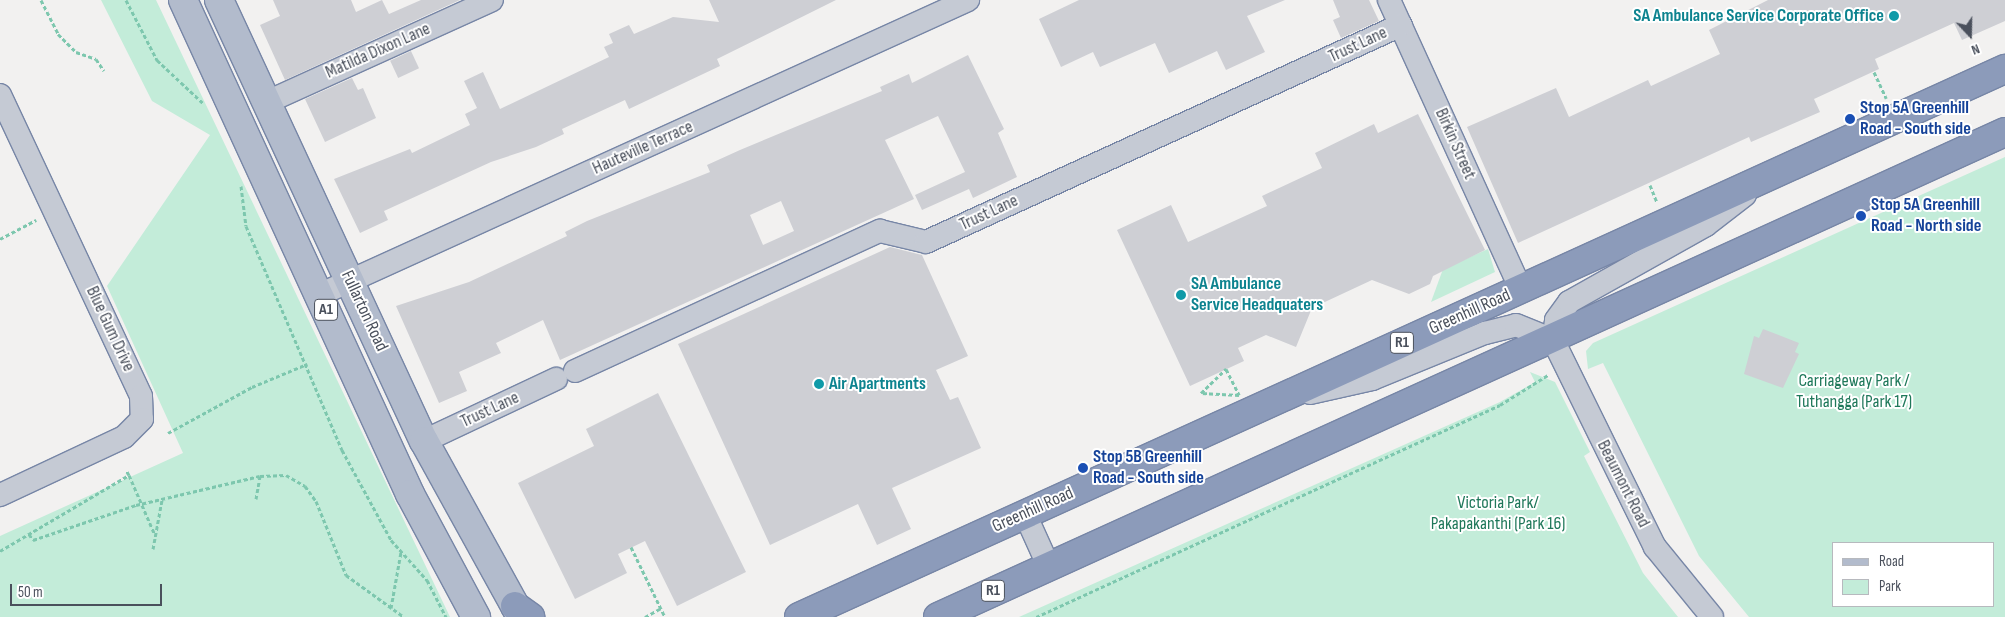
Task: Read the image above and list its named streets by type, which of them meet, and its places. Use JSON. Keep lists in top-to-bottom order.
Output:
{
  "streets": {
    "highway": ["Greenhill Road", "R1"],
    "main road": ["A1", "Fullarton Road"],
    "street": [
      "Trust Lane",
      "Matilda Dixon Lane",
      "Birkin Street",
      "Hauteville Terrace",
      "Blue Gum Drive",
      "Beaumont Road"
    ]
  },
  "crossings": [
    ["Trust Lane", "Birkin Street"],
    ["Trust Lane", "Fullarton Road"],
    ["Matilda Dixon Lane", "Fullarton Road"],
    ["Birkin Street", "Greenhill Road"],
    ["Hauteville Terrace", "Fullarton Road"],
    ["R1", "Beaumont Road"]
  ],
  "parks": ["Carriageway Park / Tuthangga (Park 17)", "Victoria Park/ Pakapakanthi (Park 16)"],
  "places": [
    "SA Ambulance Service Corporate Office",
    "Stop 5A Greenhill Road - South side",
    "Stop 5A Greenhill Road - North side",
    "SA Ambulance Service Headquaters",
    "Air Apartments",
    "Stop 5B Greenhill Road - South side"
  ],
  "legend": ["Road", "Park"],
  "scale_bar": "50 m",
  "north": "bottom"
}
